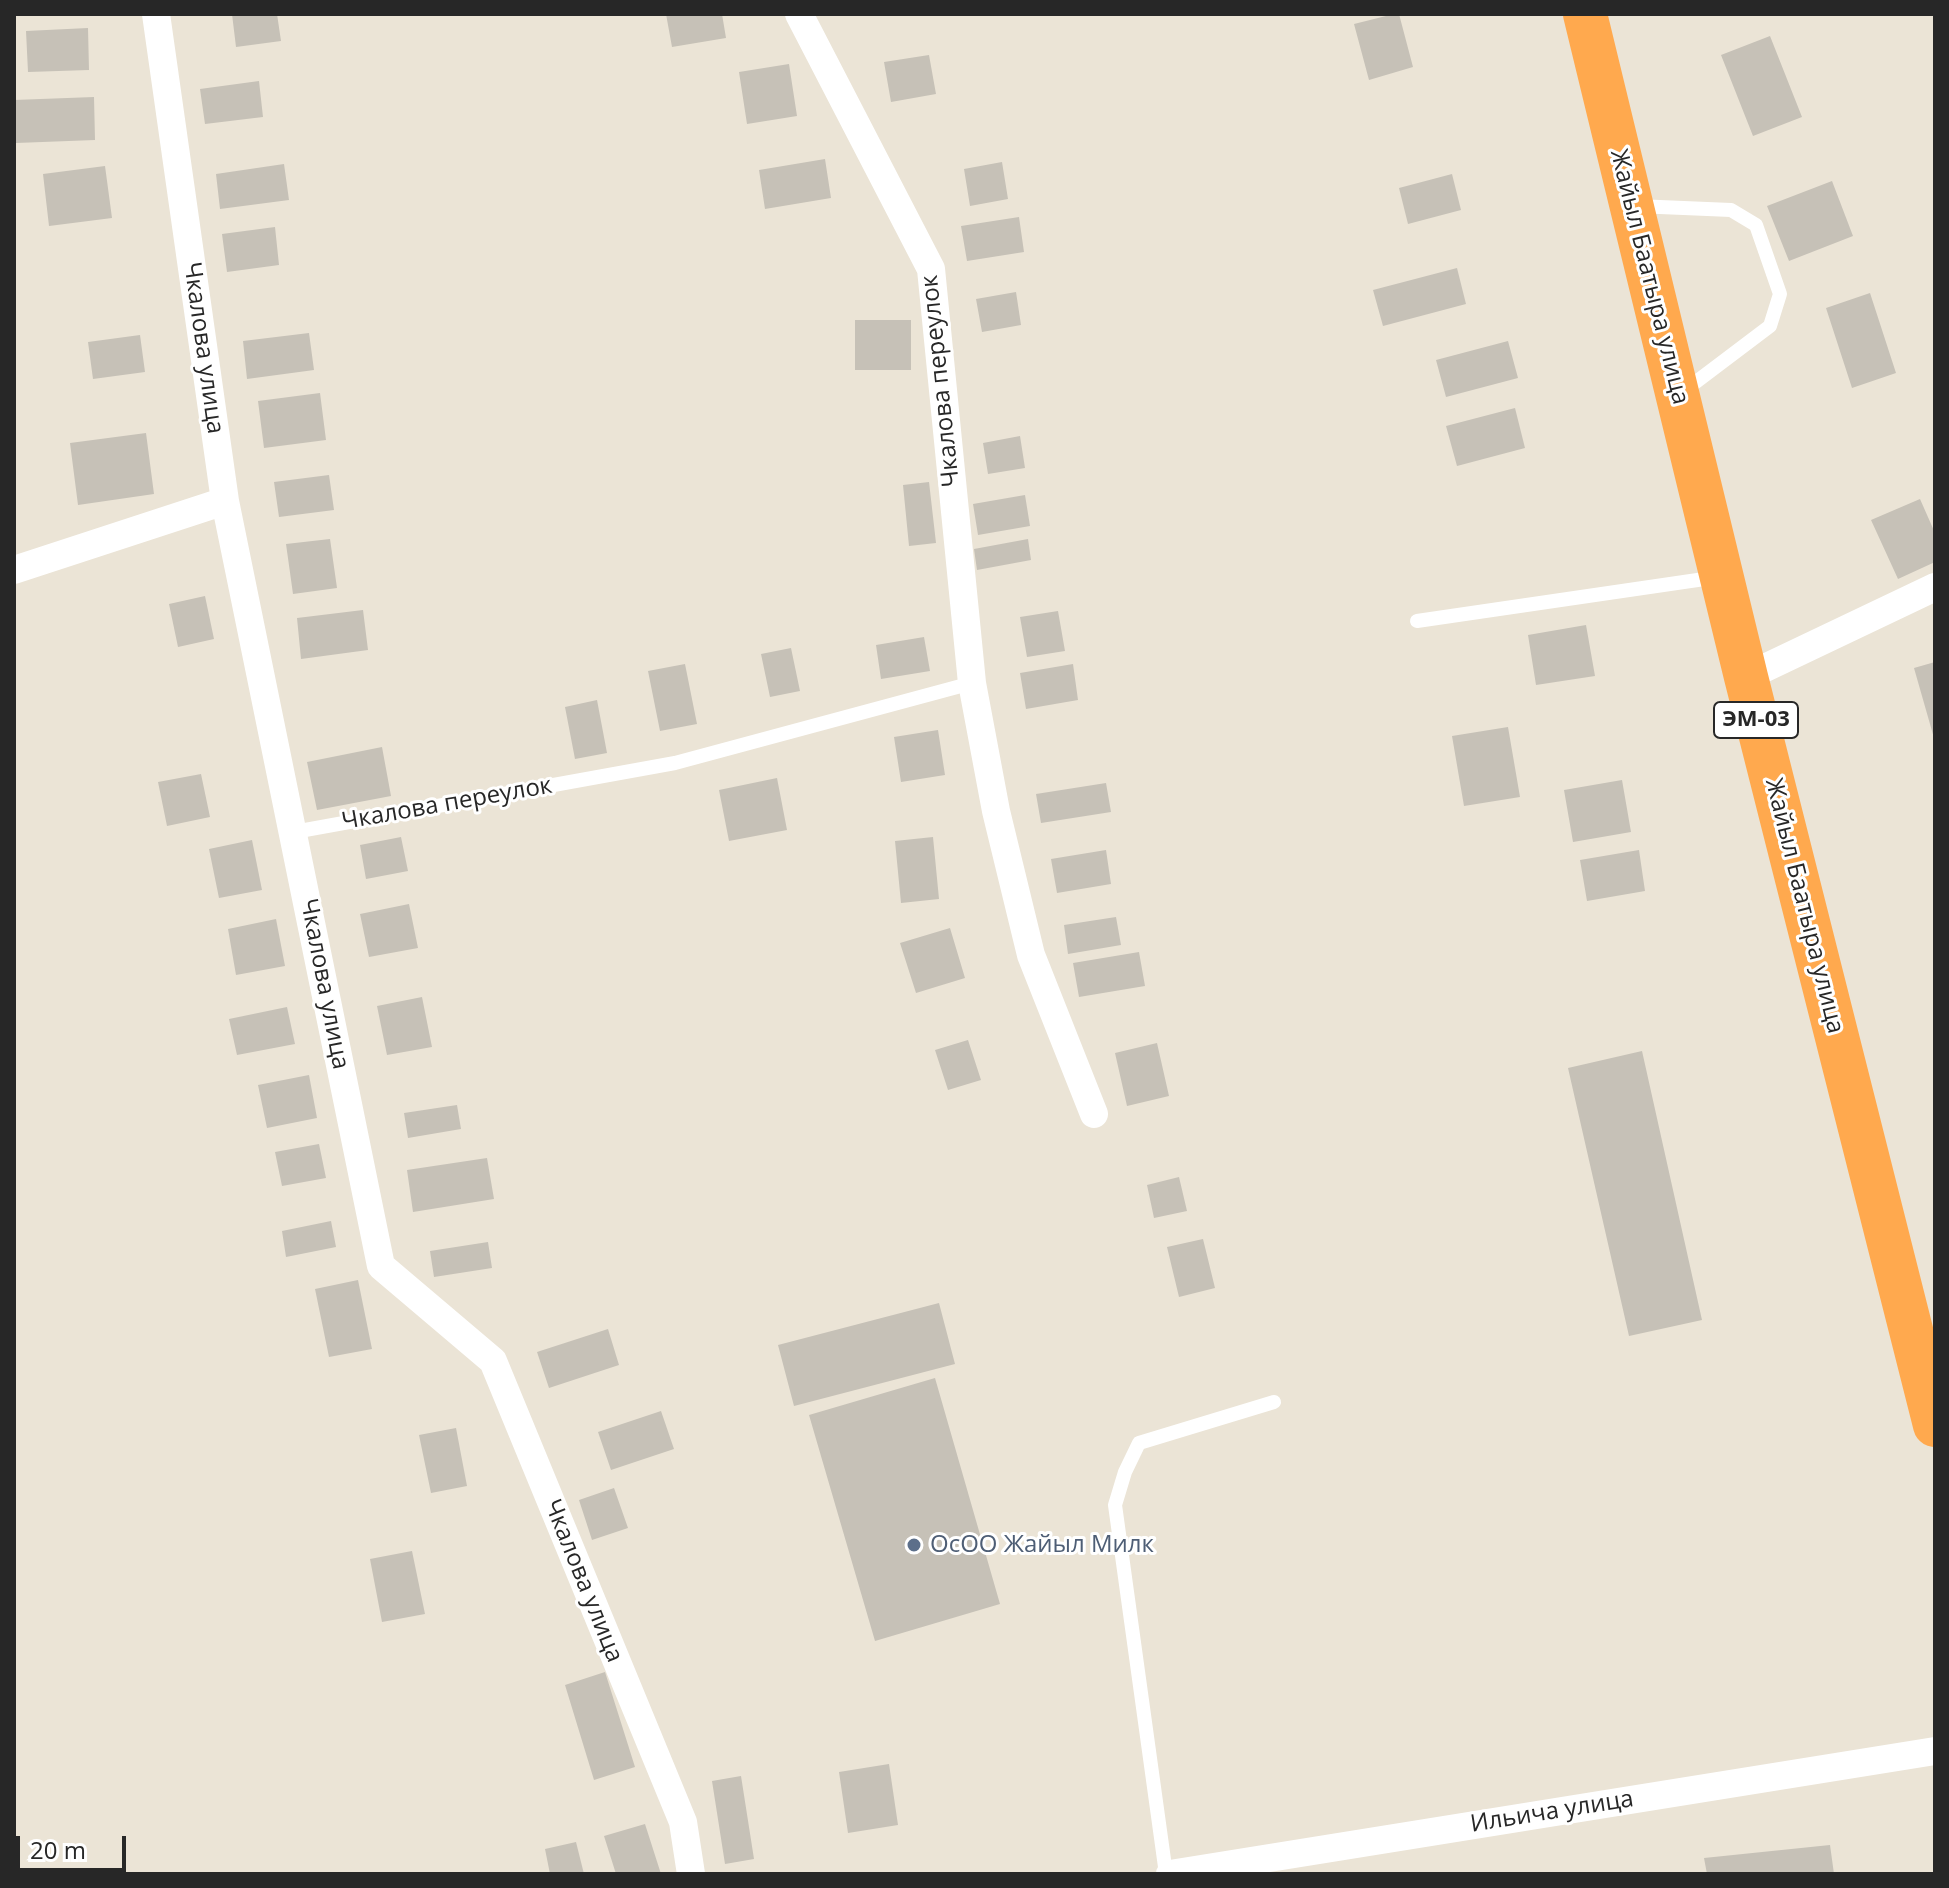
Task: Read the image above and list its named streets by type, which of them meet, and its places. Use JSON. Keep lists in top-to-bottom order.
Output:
{
  "streets": {
    "highway": ["Жайыл Баатыра улица", "ЭМ-03"],
    "street": ["Чкалова улица", "Чкалова переулок", "Ильича улица"]
  },
  "crossings": [
    ["Чкалова улица", "Чкалова переулок"]
  ],
  "places": ["ОсОО Жайыл Милк"],
  "scale_bar": "20 m"
}
